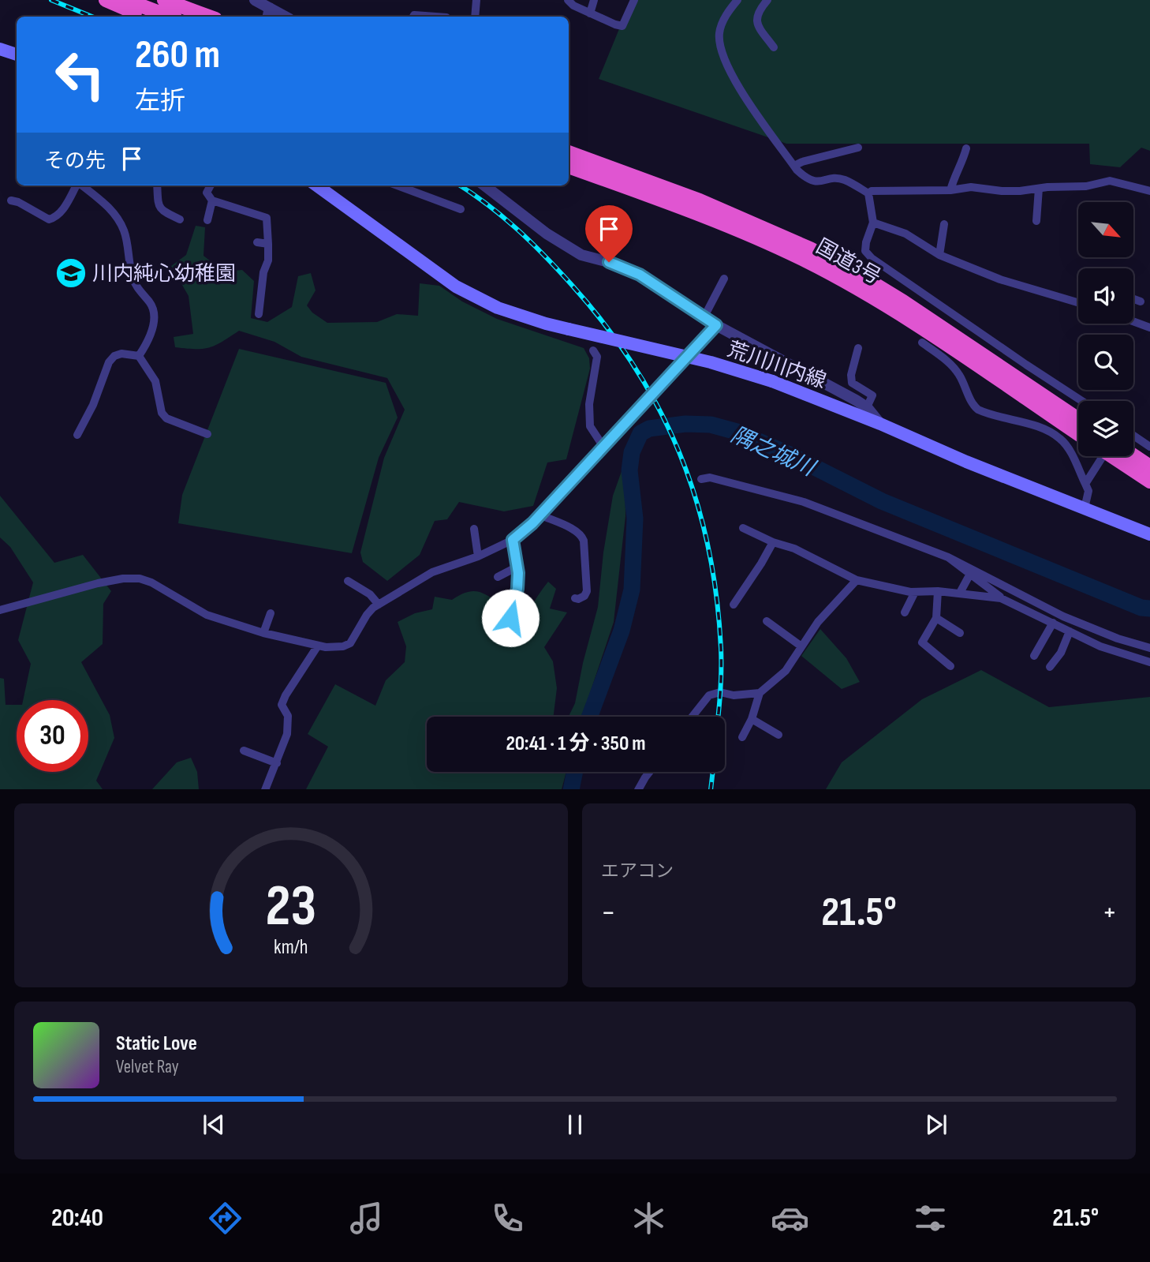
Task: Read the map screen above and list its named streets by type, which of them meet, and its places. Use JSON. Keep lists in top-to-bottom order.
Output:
{
  "streets": {
    "highway": ["国道3号"],
    "main road": ["荒川川内線"]
  },
  "water": ["隅之城川"],
  "places": {
    "school or university": ["川内純心幼稚園"]
  },
  "north": "bottom right",
  "page": {
    "turn": ["260 m", "左折"],
    "then": "その先",
    "limit": "30",
    "trip": "20:41 · 1 分 · 350 m",
    "tile": "エアコン",
    "heat": ["−", "21.5°", "+"],
    "song": ["Static Love", "Velvet Ray"],
    "tabs": ["20:40", "21.5°"],
    "gauge": ["23", "km/h"]
  }
}
